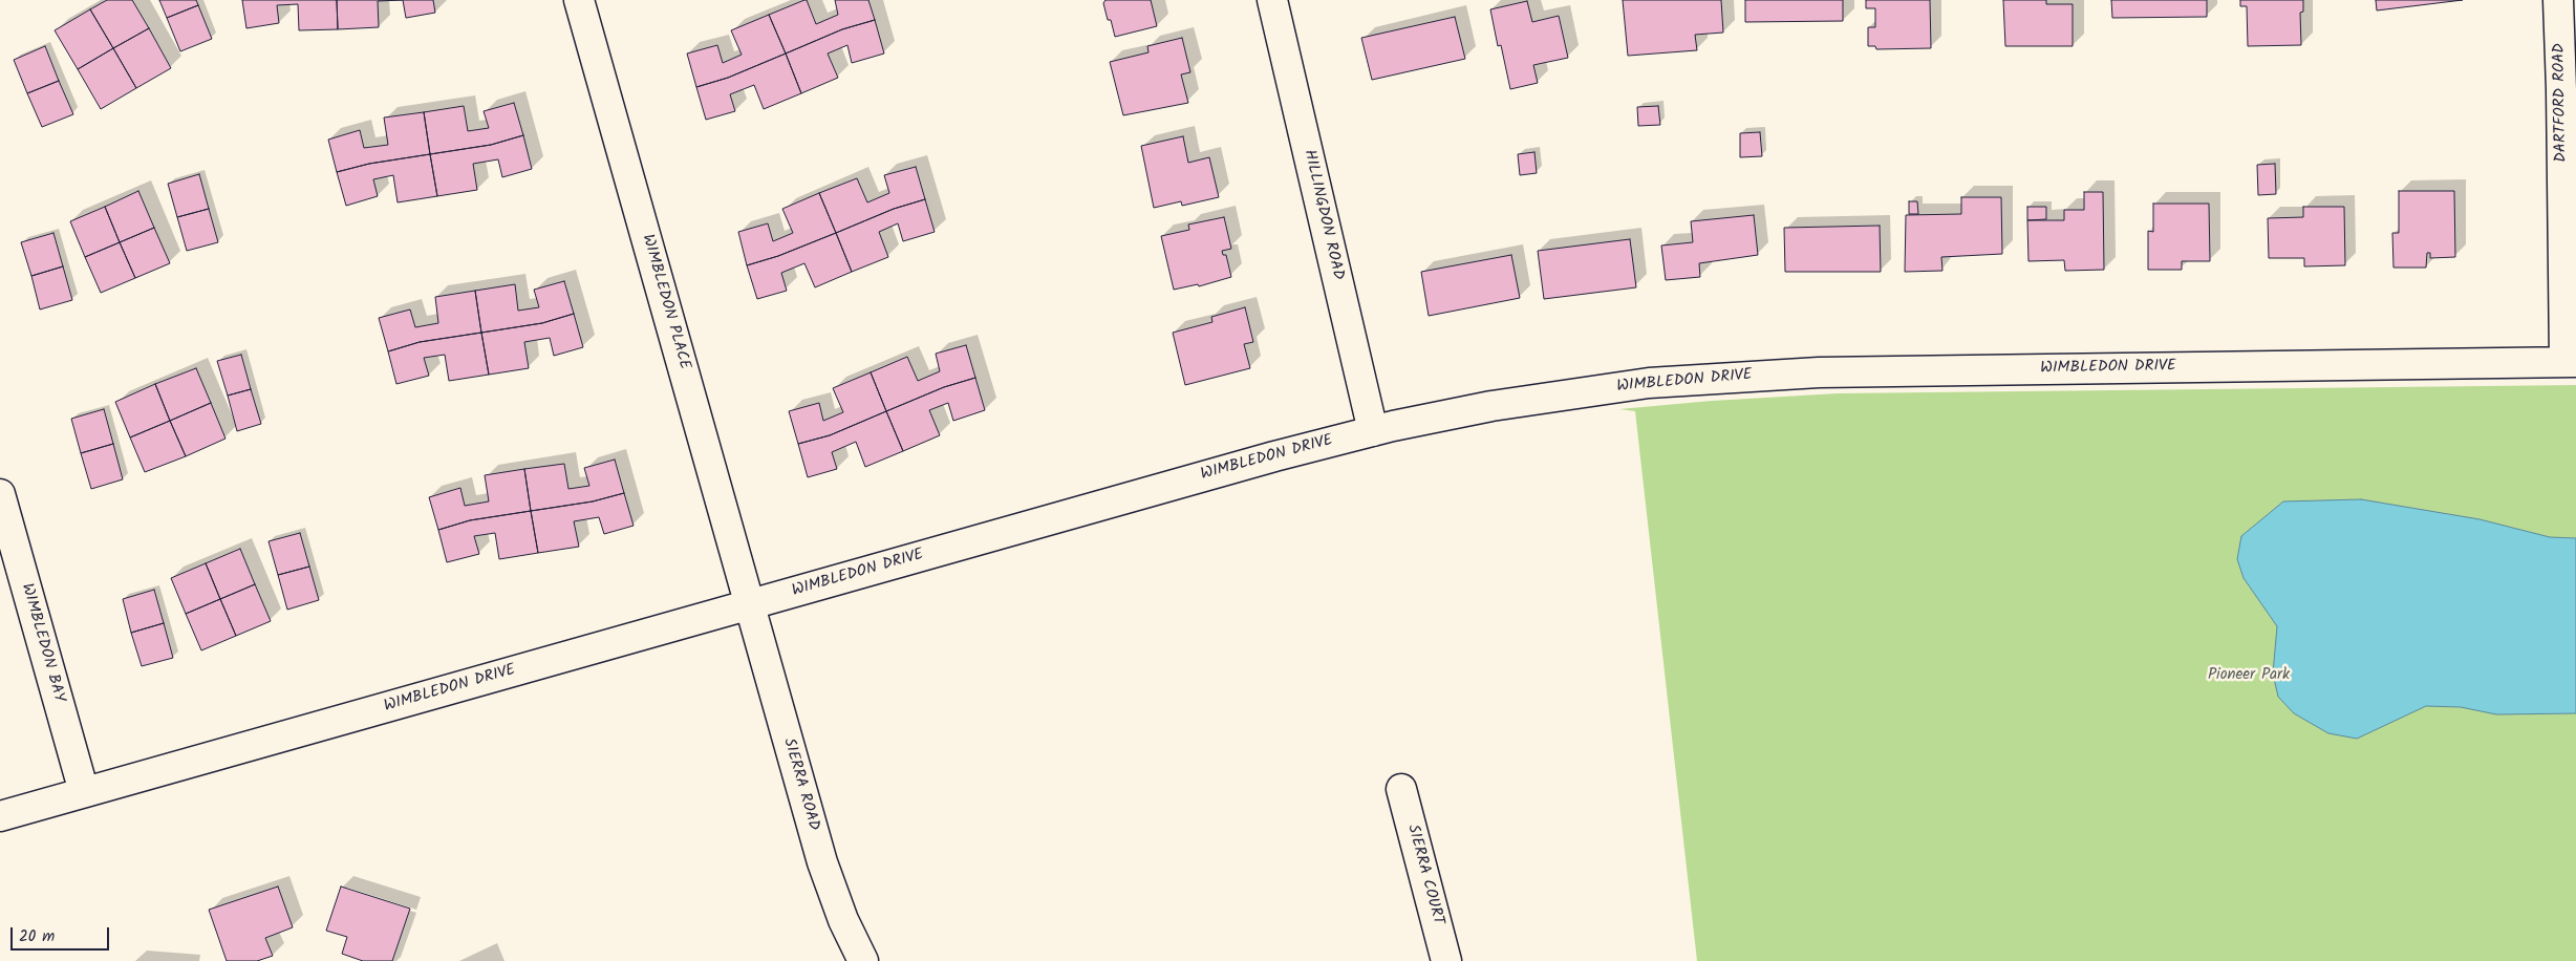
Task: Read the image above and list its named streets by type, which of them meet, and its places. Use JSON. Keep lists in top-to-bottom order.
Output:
{
  "streets": {
    "street": [
      "DARTFORD ROAD",
      "HILLINGDON ROAD",
      "WIMBLEDON PLACE",
      "WIMBLEDON DRIVE",
      "WIMBLEDON BAY",
      "SIERRA ROAD",
      "SIERRA COURT"
    ]
  },
  "crossings": [
    ["DARTFORD ROAD", "WIMBLEDON DRIVE"],
    ["HILLINGDON ROAD", "WIMBLEDON DRIVE"],
    ["WIMBLEDON PLACE", "WIMBLEDON DRIVE"],
    ["WIMBLEDON PLACE", "SIERRA ROAD"],
    ["WIMBLEDON DRIVE", "WIMBLEDON BAY"],
    ["WIMBLEDON DRIVE", "SIERRA ROAD"]
  ],
  "parks": ["Pioneer Park"],
  "scale_bar": "20 m"
}
